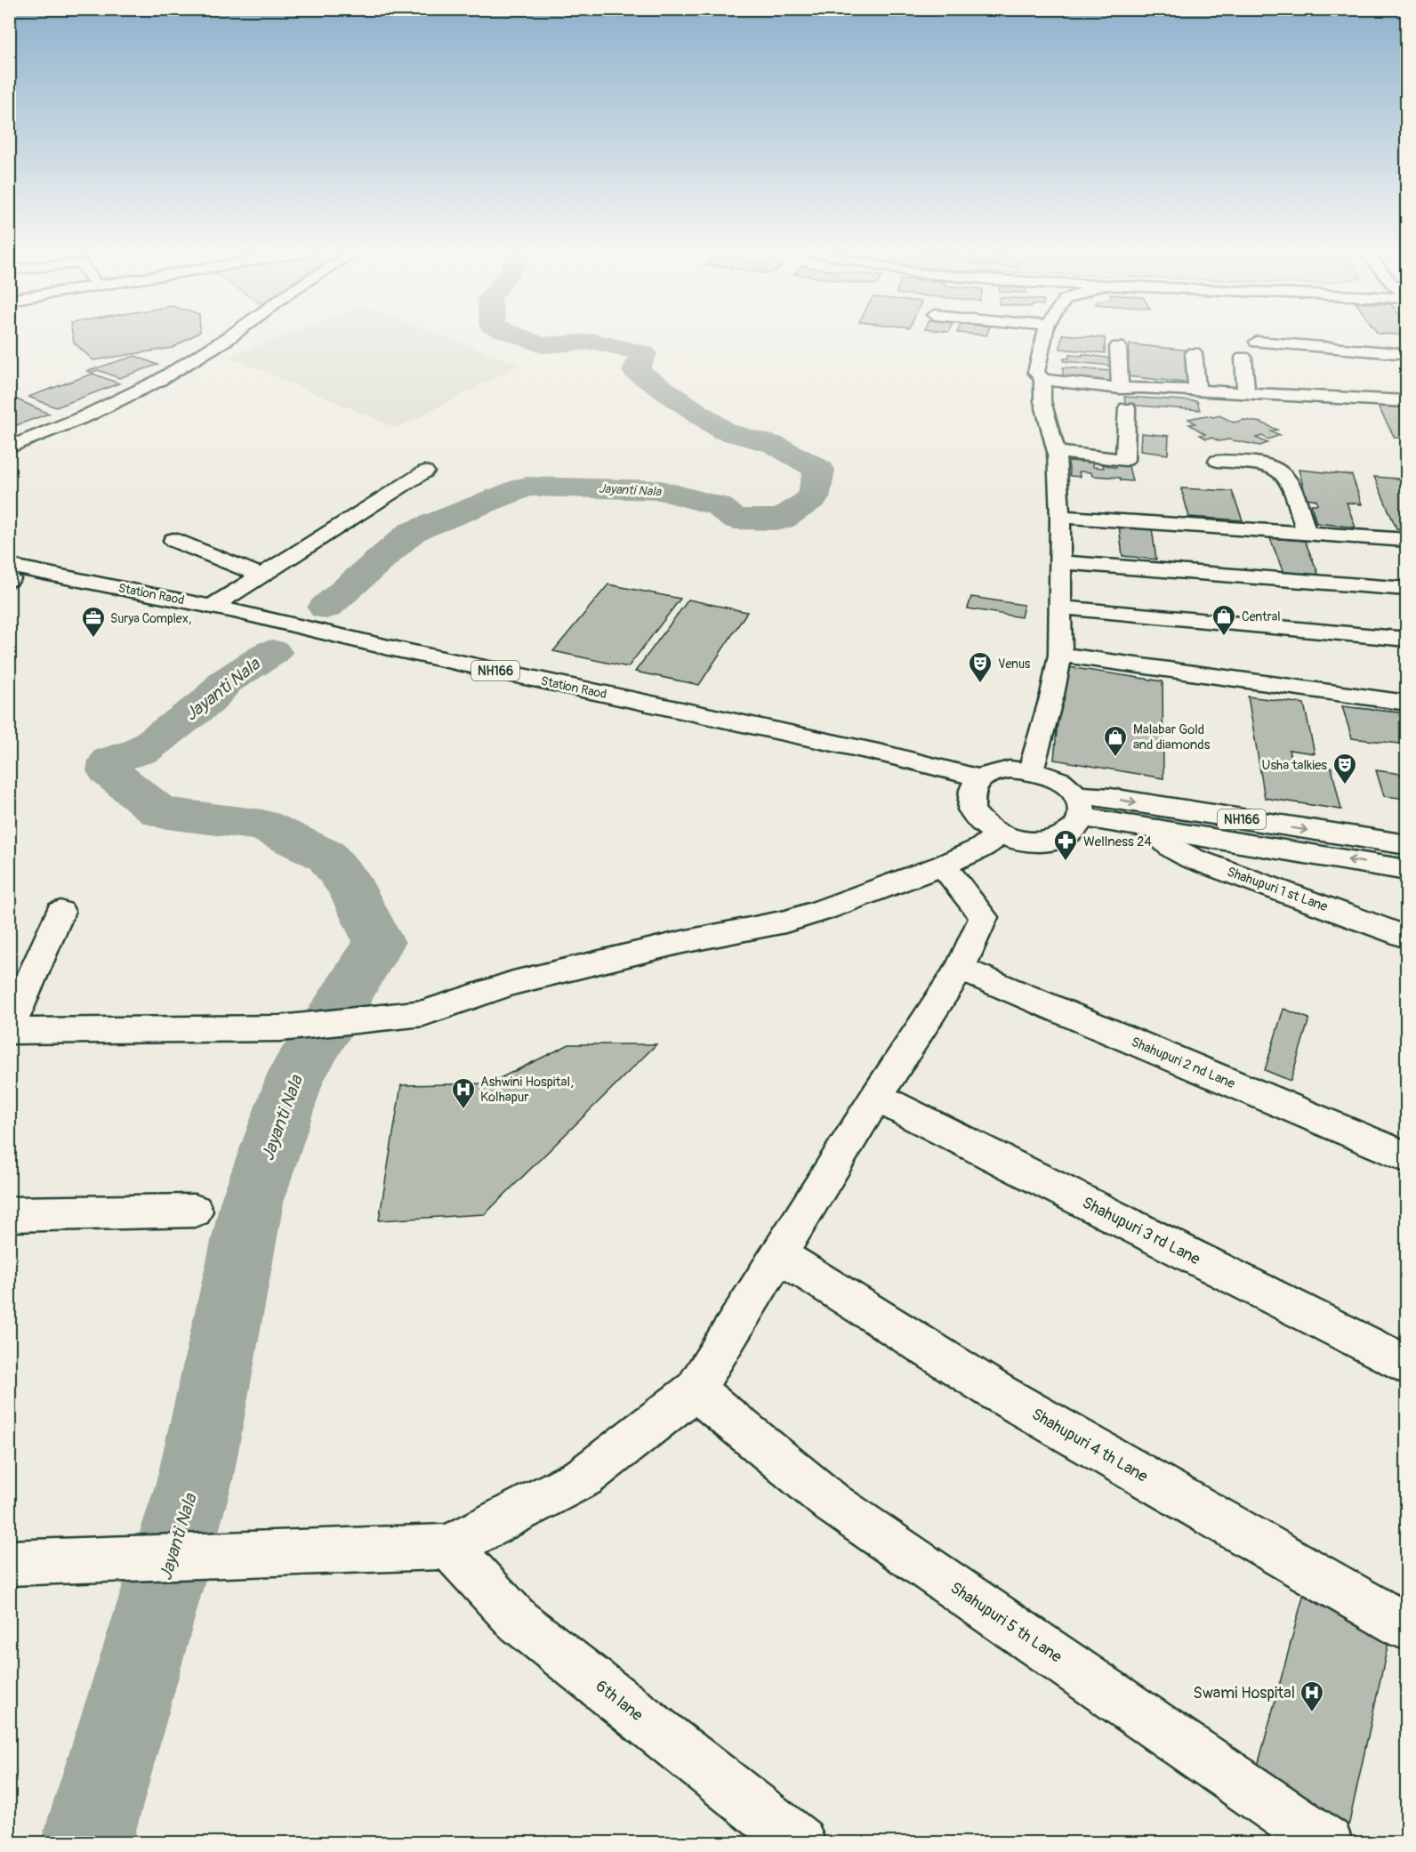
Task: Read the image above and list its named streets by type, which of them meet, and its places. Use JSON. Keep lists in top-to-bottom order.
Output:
{
  "streets": {
    "main road": [
      "Station Raod",
      "NH166",
      "Shahupuri 1 st Lane",
      "Shahupuri 2 nd Lane",
      "Shahupuri 3 rd Lane",
      "Shahupuri 4 th Lane",
      "Shahupuri 5 th Lane",
      "6th lane"
    ]
  },
  "crossings": [
    ["Station Raod", "NH166"],
    ["NH166", "Shahupuri 1 st Lane"]
  ],
  "water": ["Jayanti Nala"],
  "places": {
    "shop": ["Central", "Malabar Gold and diamonds"],
    "office": ["Surya Complex,"],
    "theatre": ["Venus", "Usha talkies"],
    "pharmacy": ["Wellness 24"],
    "hospital": ["Ashwini Hospital, Kolhapur", "Swami Hospital"]
  }
}
